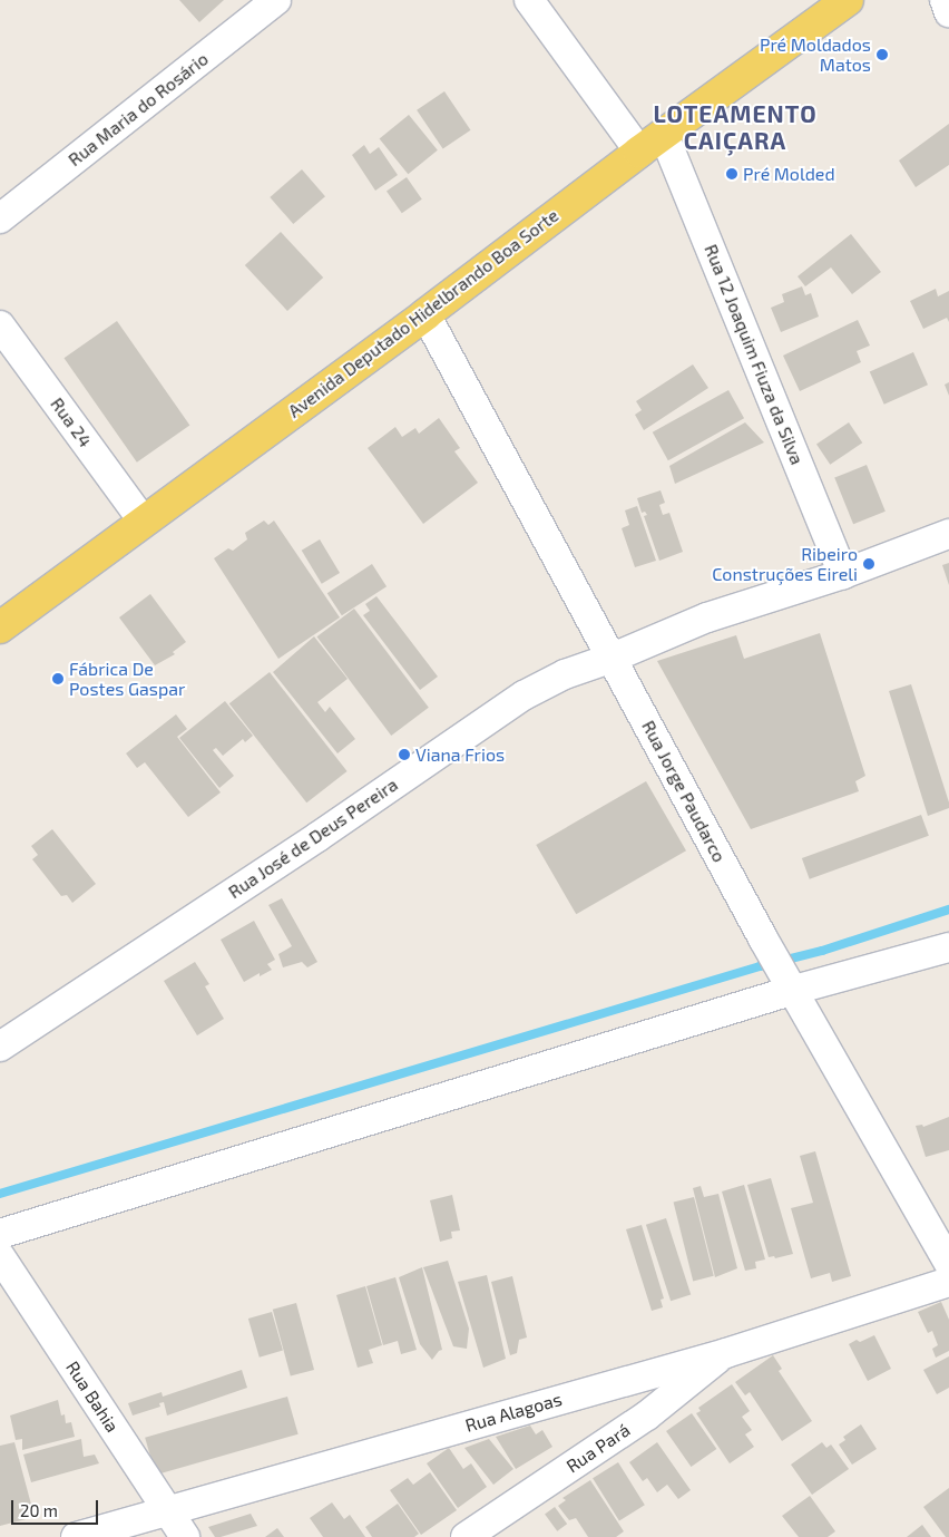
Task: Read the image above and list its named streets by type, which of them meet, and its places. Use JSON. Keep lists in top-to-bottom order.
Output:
{
  "streets": {
    "main road": ["Avenida Deputado Hidelbrando Boa Sorte"],
    "street": [
      "Rua Maria do Rosário",
      "Rua 12 Joaquim Fiuza da Silva",
      "Rua 24",
      "Rua Jorge Paudarco",
      "Rua José de Deus Pereira",
      "Rua Bahia",
      "Rua Alagoas",
      "Rua Pará"
    ]
  },
  "crossings": [
    ["Avenida Deputado Hidelbrando Boa Sorte", "Rua 12 Joaquim Fiuza da Silva"],
    ["Avenida Deputado Hidelbrando Boa Sorte", "Rua 24"],
    ["Avenida Deputado Hidelbrando Boa Sorte", "Rua Jorge Paudarco"],
    ["Rua 12 Joaquim Fiuza da Silva", "Rua José de Deus Pereira"],
    ["Rua Jorge Paudarco", "Rua José de Deus Pereira"],
    ["Rua Bahia", "Rua Alagoas"],
    ["Rua Alagoas", "Rua Pará"]
  ],
  "districts": ["LOTEAMENTO CAIÇARA"],
  "places": [
    "Pré Moldados Matos",
    "Pré Molded",
    "Ribeiro Construções Eireli",
    "Fábrica De Postes Gaspar",
    "Viana Frios"
  ],
  "scale_bar": "20 m"
}
